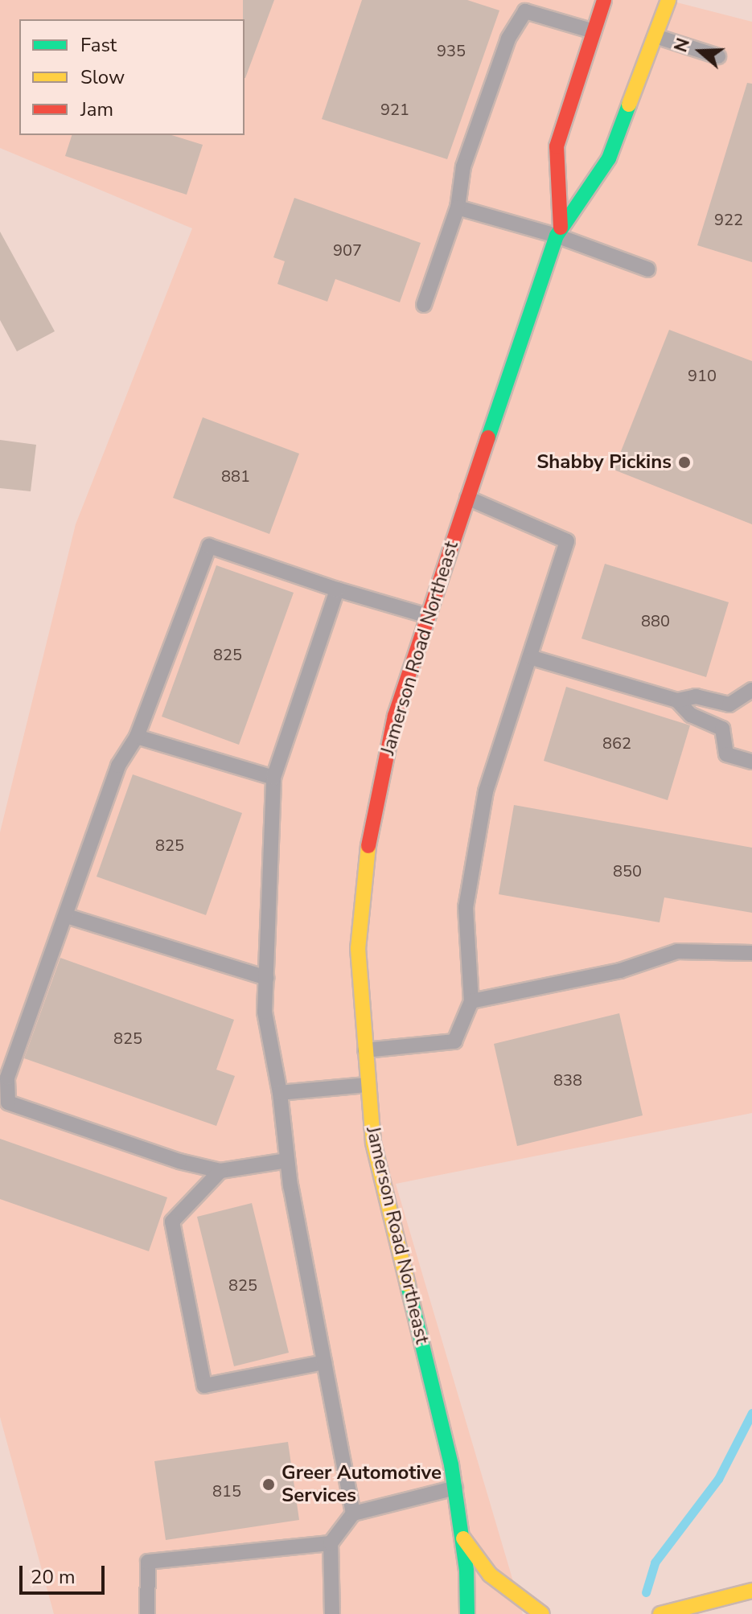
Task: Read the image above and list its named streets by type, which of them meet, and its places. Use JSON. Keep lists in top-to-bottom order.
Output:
{
  "streets": {
    "street": ["Jamerson Road Northeast"]
  },
  "places": ["Shabby Pickins", "Greer Automotive Services"],
  "house_numbers": [
    "935",
    "921",
    "922",
    "907",
    "910",
    "881",
    "880",
    "825",
    "862",
    "825",
    "850",
    "825",
    "838",
    "825",
    "815"
  ],
  "legend": ["Fast", "Slow", "Jam"],
  "scale_bar": "20 m",
  "north": "left"
}
